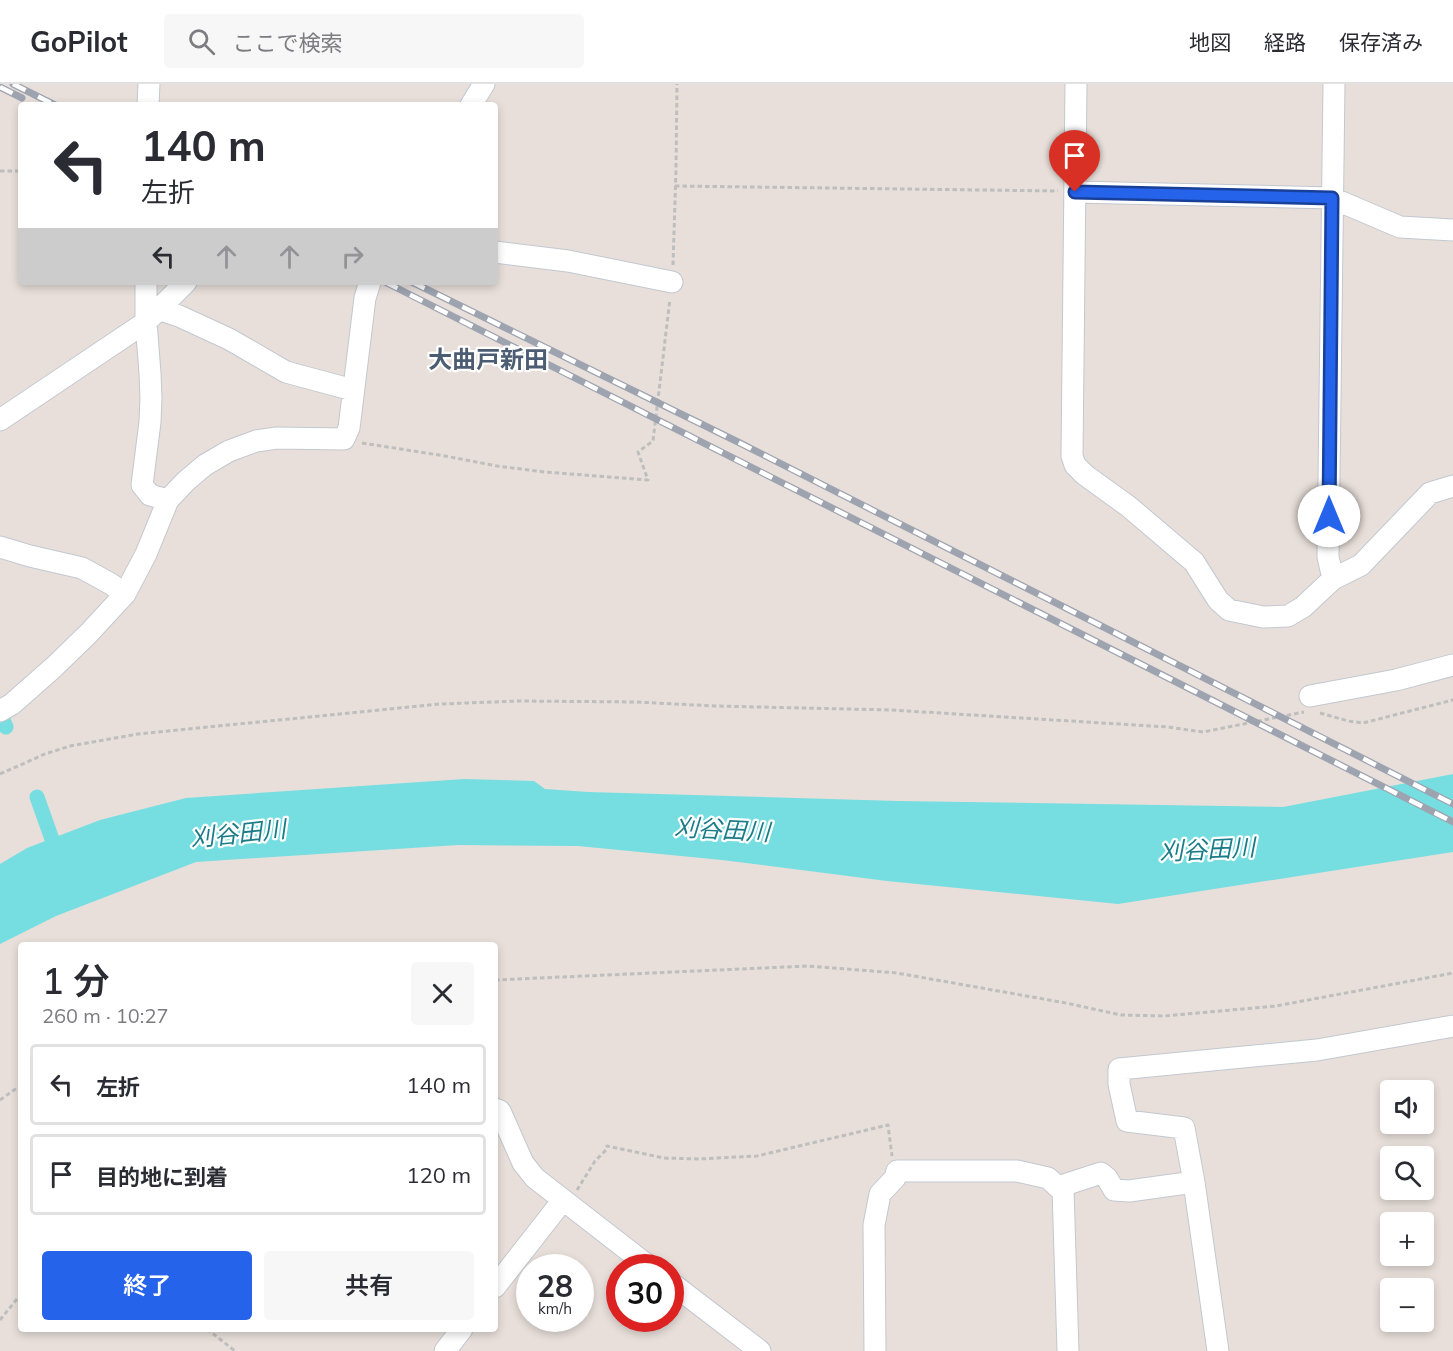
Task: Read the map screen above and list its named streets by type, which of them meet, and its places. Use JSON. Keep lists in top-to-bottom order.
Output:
{
  "districts": ["大曲戸新田"],
  "water": ["刈谷田川"],
  "page": {
    "header": "GoPilot",
    "search": "ここで検索",
    "nav": ["地図", "経路", "保存済み"],
    "turn": ["140 m", "左折"],
    "heading": ["1 分", "260 m · 10:27"],
    "list": [
      {
        "name": "左折",
        "value": "140 m"
      },
      {
        "name": "目的地に到着",
        "value": "120 m"
      }
    ],
    "map_buttons": ["+", "−"],
    "buttons": ["終了", "共有"],
    "speed": "28 km/h",
    "limit": "30"
  }
}
